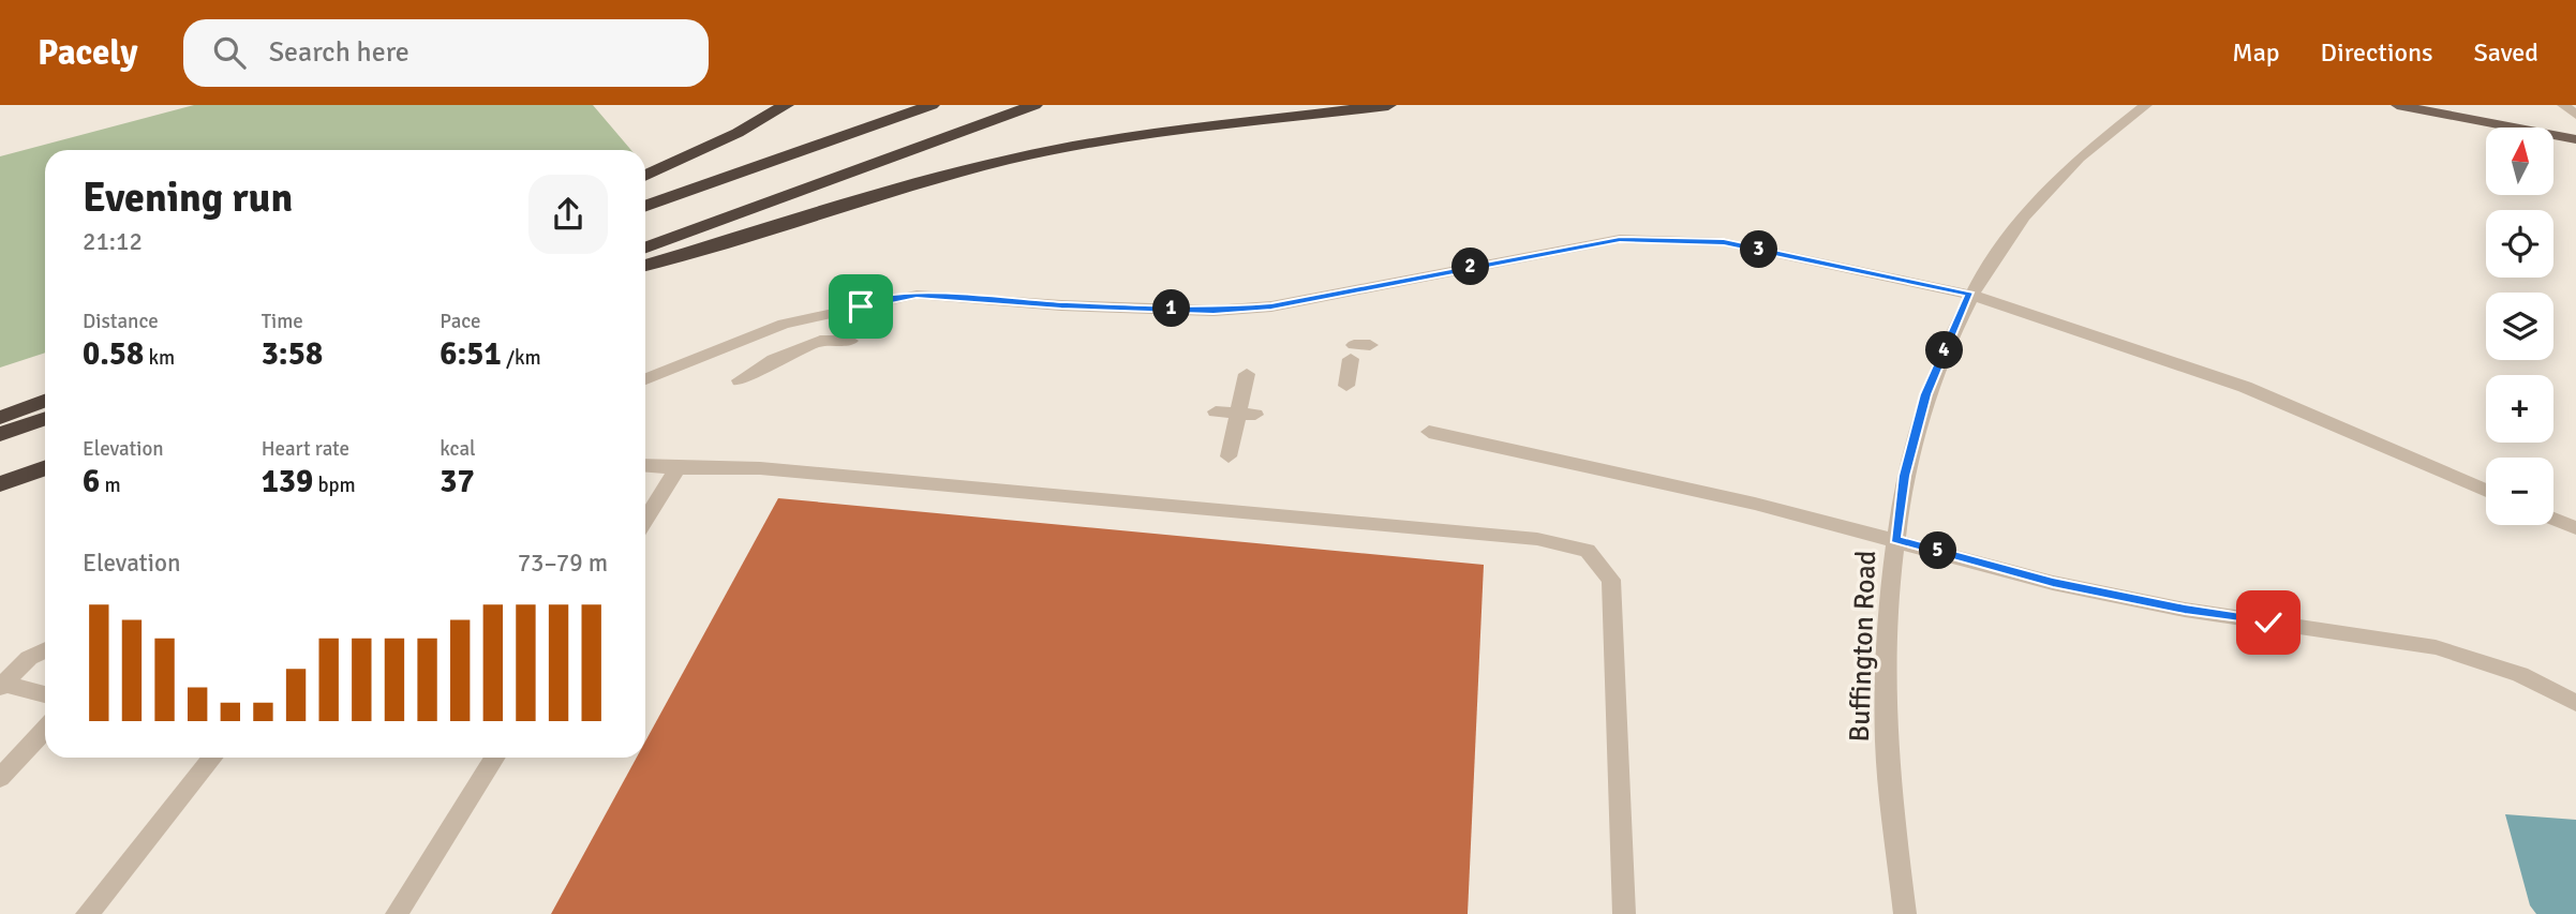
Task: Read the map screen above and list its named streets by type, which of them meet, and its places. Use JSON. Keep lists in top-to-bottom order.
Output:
{
  "streets": {
    "street": ["Buffington Road"]
  },
  "north": "top",
  "page": {
    "header": "Pacely",
    "search": "Search here",
    "nav": ["Map", "Directions", "Saved"],
    "map_buttons": ["+", "−"],
    "heading": ["Evening run", "21:12"],
    "pins": [
      "3",
      "2",
      "1",
      "4",
      "5"
    ],
    "stats": [
      ["Distance", "0.58 km"],
      ["Time", "3:58"],
      ["Pace", "6:51 /km"],
      ["Elevation", "6 m"],
      ["Heart rate", "139 bpm"],
      ["kcal", "37"]
    ],
    "chart": ["Elevation", "73–79 m"]
  }
}
